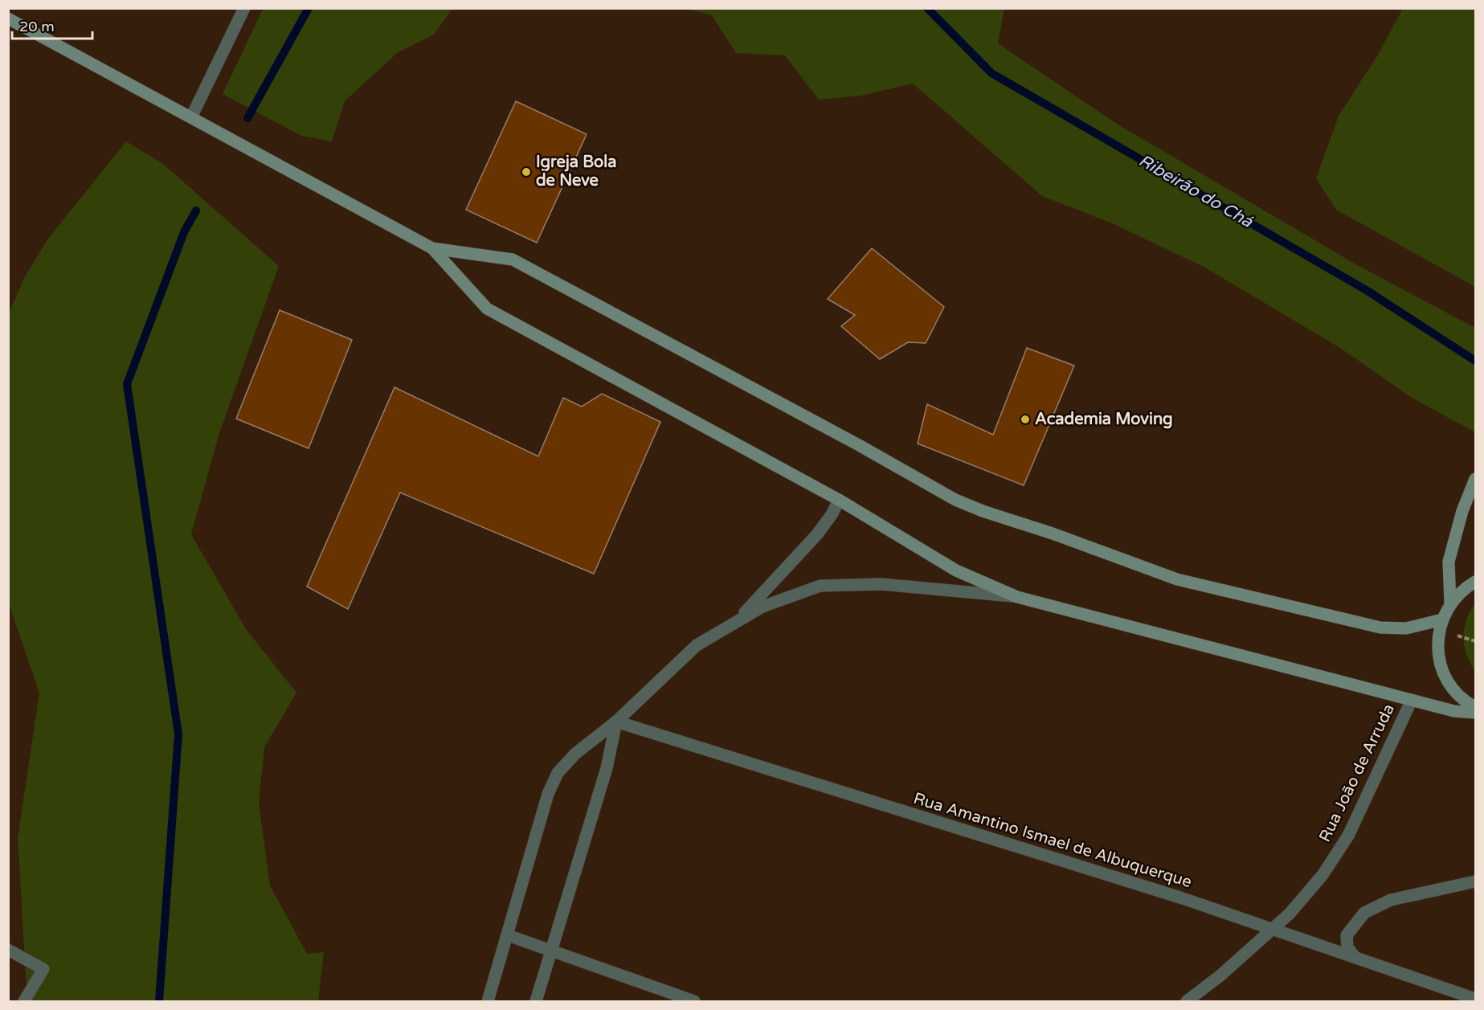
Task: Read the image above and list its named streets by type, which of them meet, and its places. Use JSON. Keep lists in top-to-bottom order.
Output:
{
  "streets": {
    "street": ["Rua João de Arruda", "Rua Amantino Ismael de Albuquerque"]
  },
  "crossings": [
    ["Rua João de Arruda", "Rua Amantino Ismael de Albuquerque"]
  ],
  "water": ["Ribeirão do Chá"],
  "places": ["Igreja Bola de Neve", "Academia Moving"],
  "scale_bar": "20 m"
}
